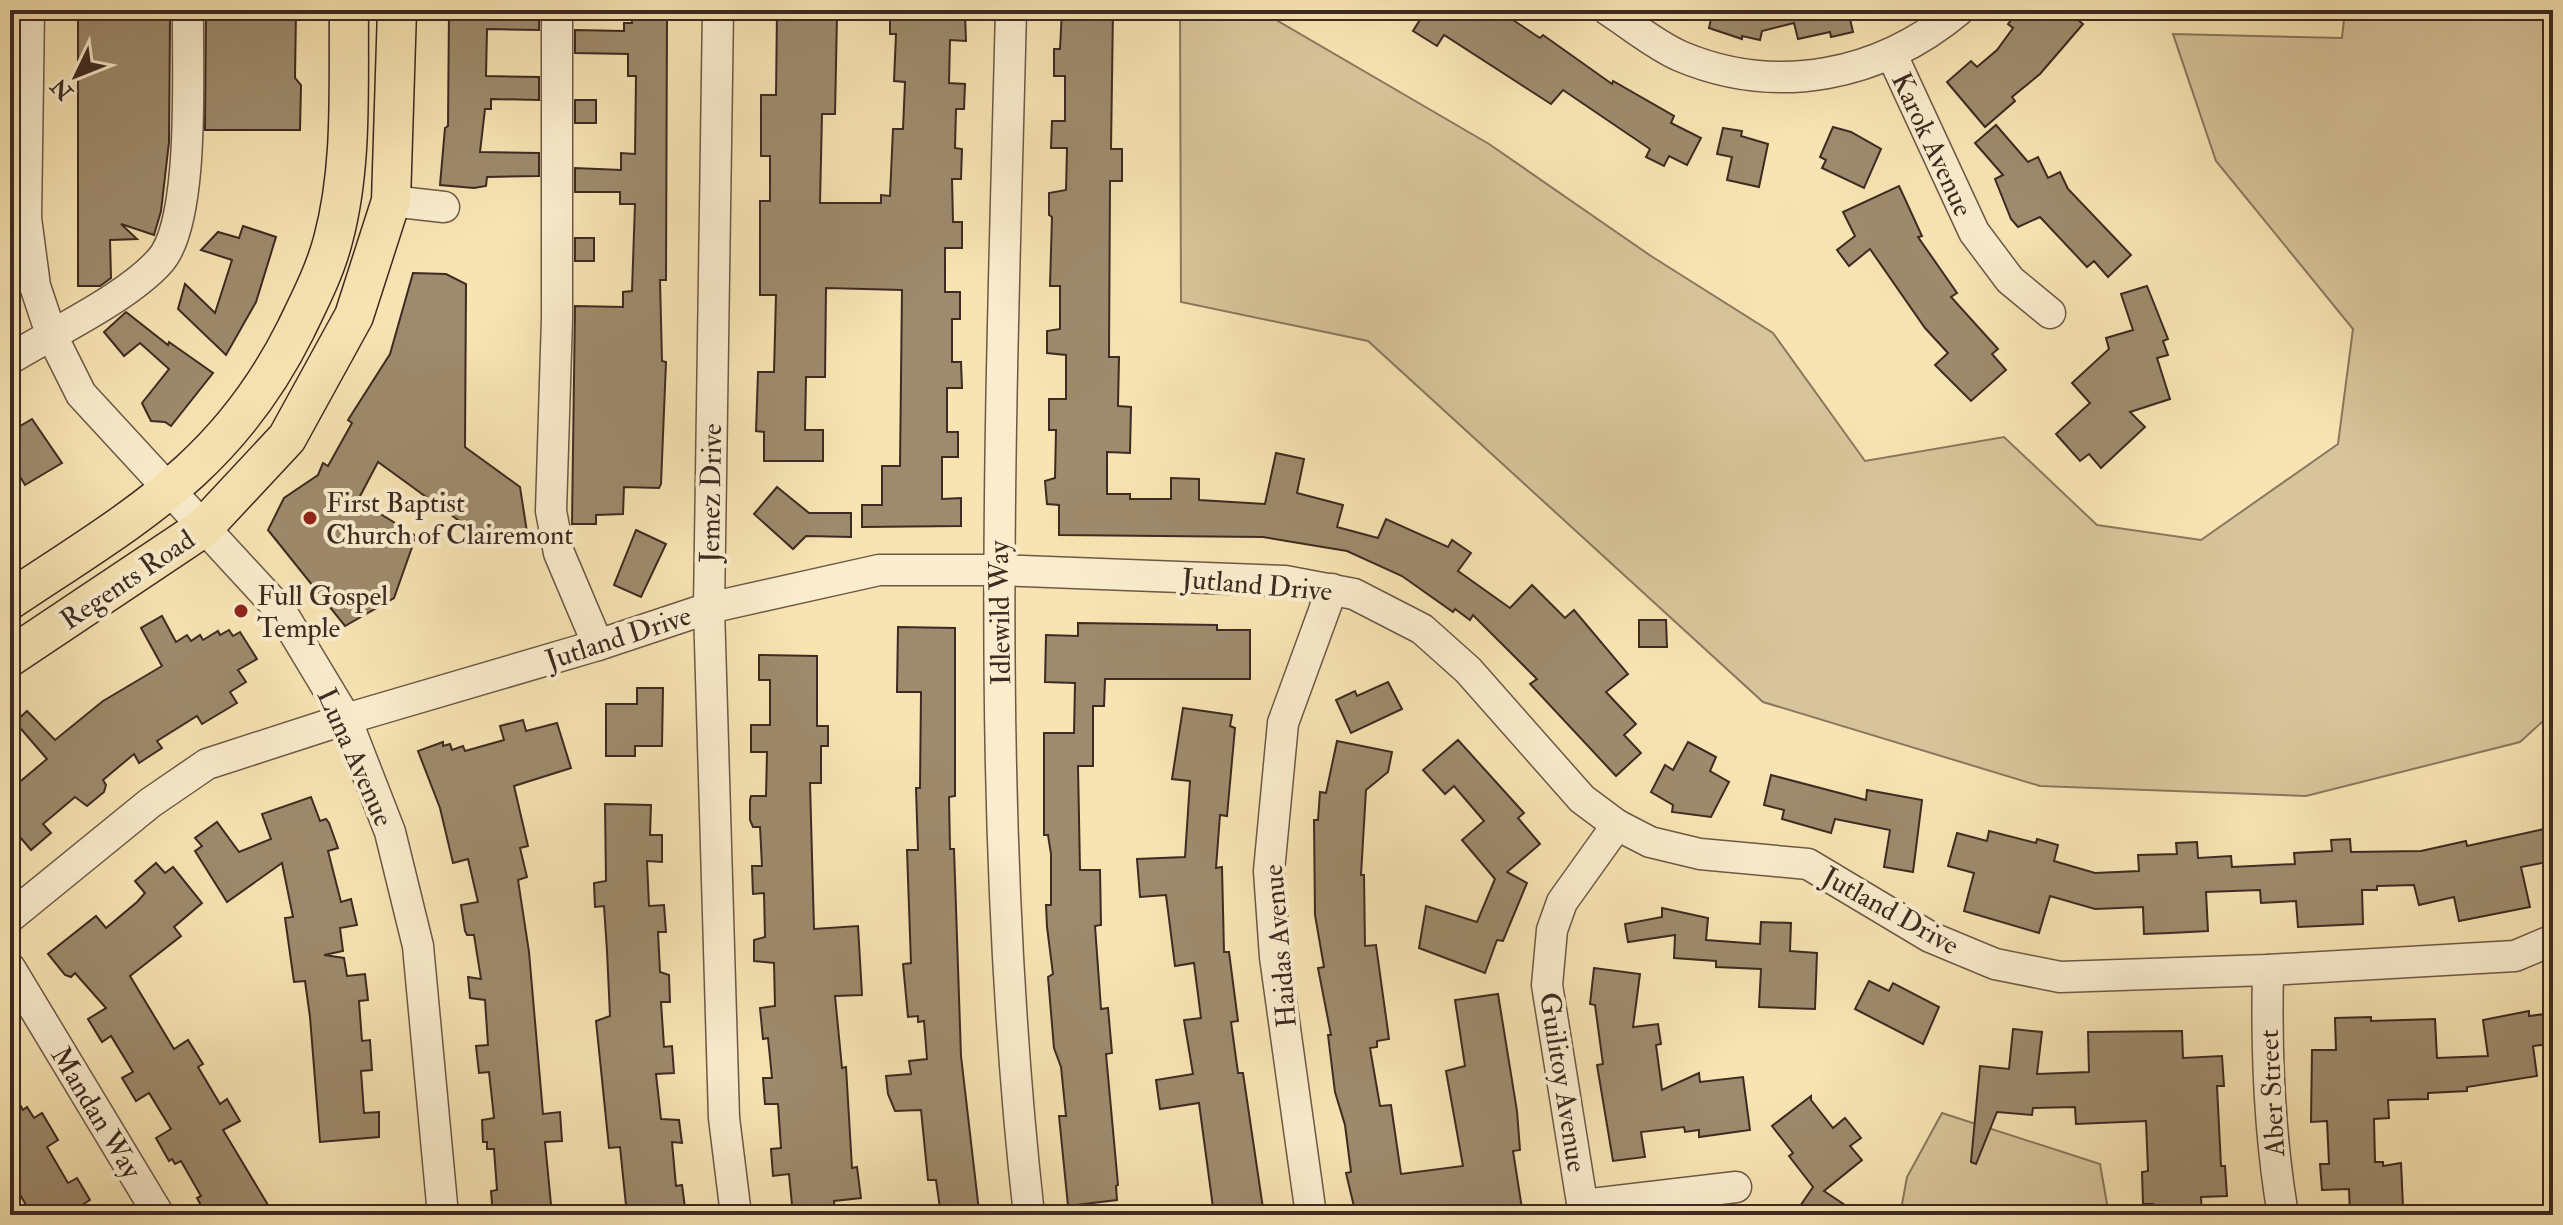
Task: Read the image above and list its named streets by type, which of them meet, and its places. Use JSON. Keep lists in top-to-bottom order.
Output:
{
  "streets": {
    "main road": ["Regents Road"],
    "street": [
      "Karok Avenue",
      "Jemez Drive",
      "Jutland Drive",
      "Idlewild Way",
      "Luna Avenue",
      "Haidas Avenue",
      "Guilitoy Avenue",
      "Aber Street",
      "Mandan Way"
    ]
  },
  "crossings": [
    ["Jemez Drive", "Jutland Drive"],
    ["Regents Road", "Luna Avenue"],
    ["Jutland Drive", "Idlewild Way"],
    ["Jutland Drive", "Luna Avenue"],
    ["Jutland Drive", "Haidas Avenue"],
    ["Jutland Drive", "Guilitoy Avenue"],
    ["Jutland Drive", "Aber Street"]
  ],
  "places": ["First Baptist Church of Clairemont", "Full Gospel Temple"],
  "north": "bottom left"
}
